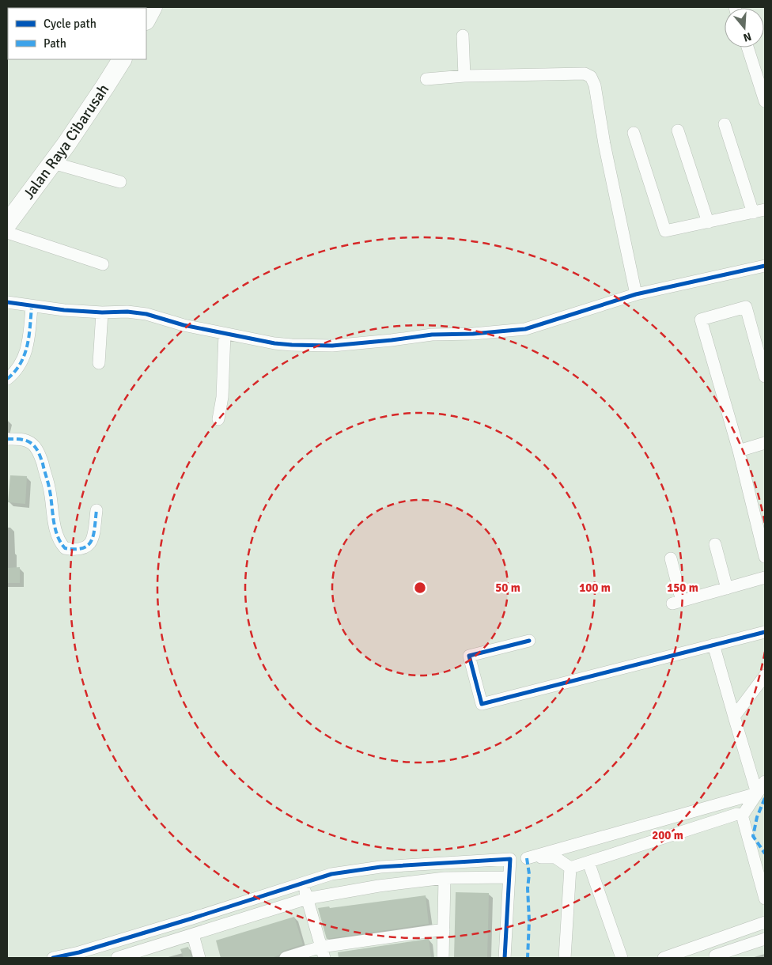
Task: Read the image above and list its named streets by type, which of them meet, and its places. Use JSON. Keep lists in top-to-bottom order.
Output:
{
  "streets": {
    "main road": ["Jalan Raya Cibarusah"]
  },
  "legend": ["Cycle path", "Path"],
  "north": "bottom",
  "rings": [
    "50 m",
    "100 m",
    "150 m",
    "200 m"
  ]
}
